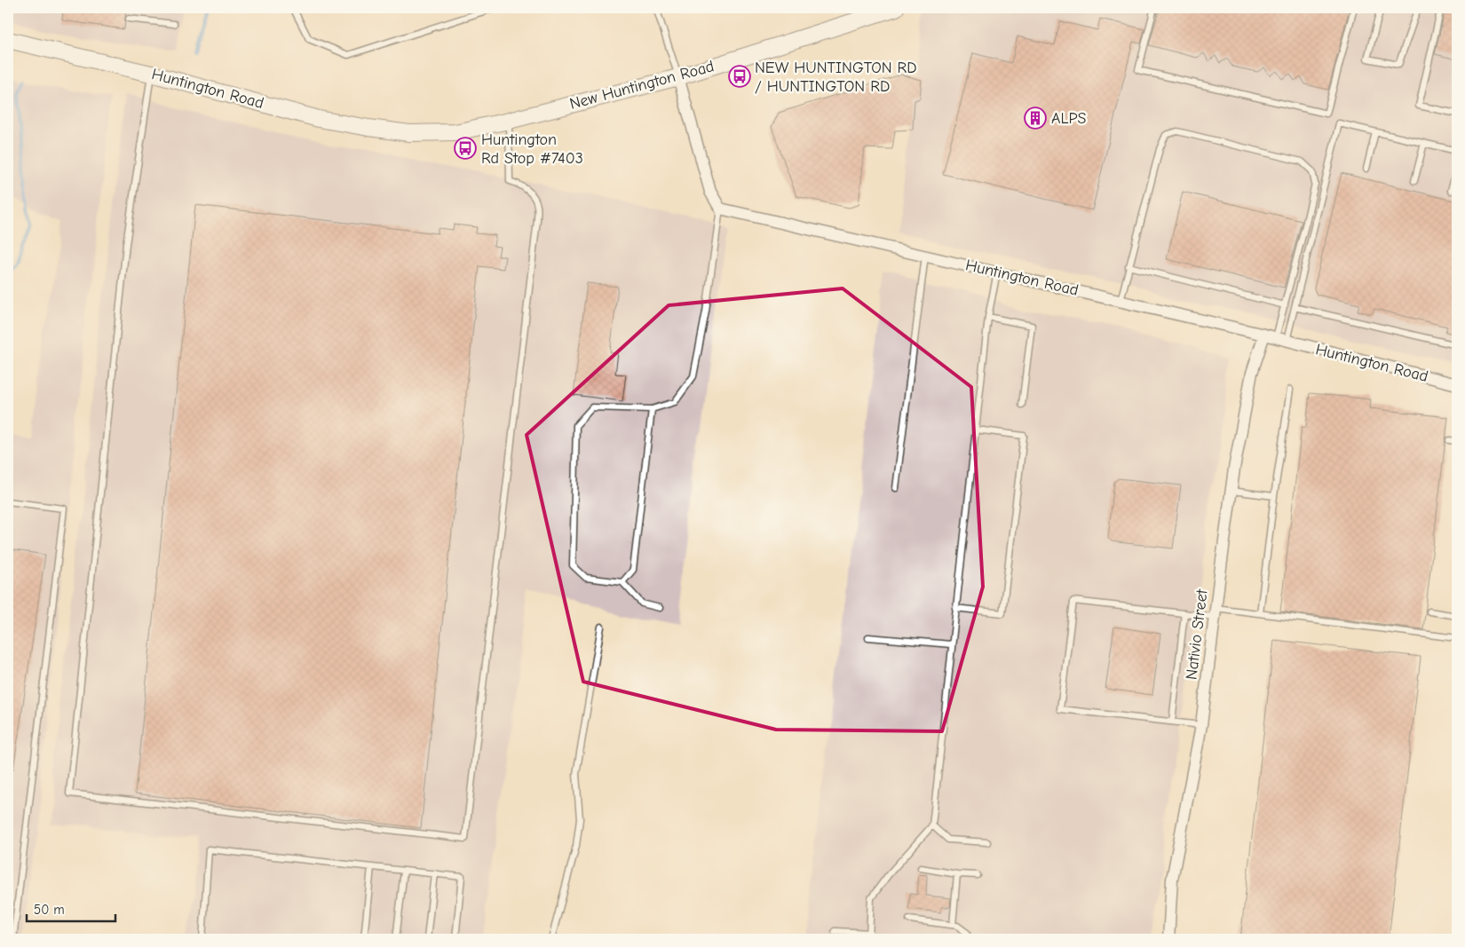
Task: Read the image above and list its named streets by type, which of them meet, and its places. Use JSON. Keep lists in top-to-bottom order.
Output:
{
  "streets": {
    "street": ["New Huntington Road", "Huntington Road", "Nativio Street"]
  },
  "crossings": [
    ["New Huntington Road", "Huntington Road"],
    ["Huntington Road", "Nativio Street"]
  ],
  "places": {
    "bus stop": ["NEW HUNTINGTON RD / HUNTINGTON RD", "Huntington Rd Stop #7403"],
    "building": ["ALPS"]
  },
  "scale_bar": "50 m"
}
